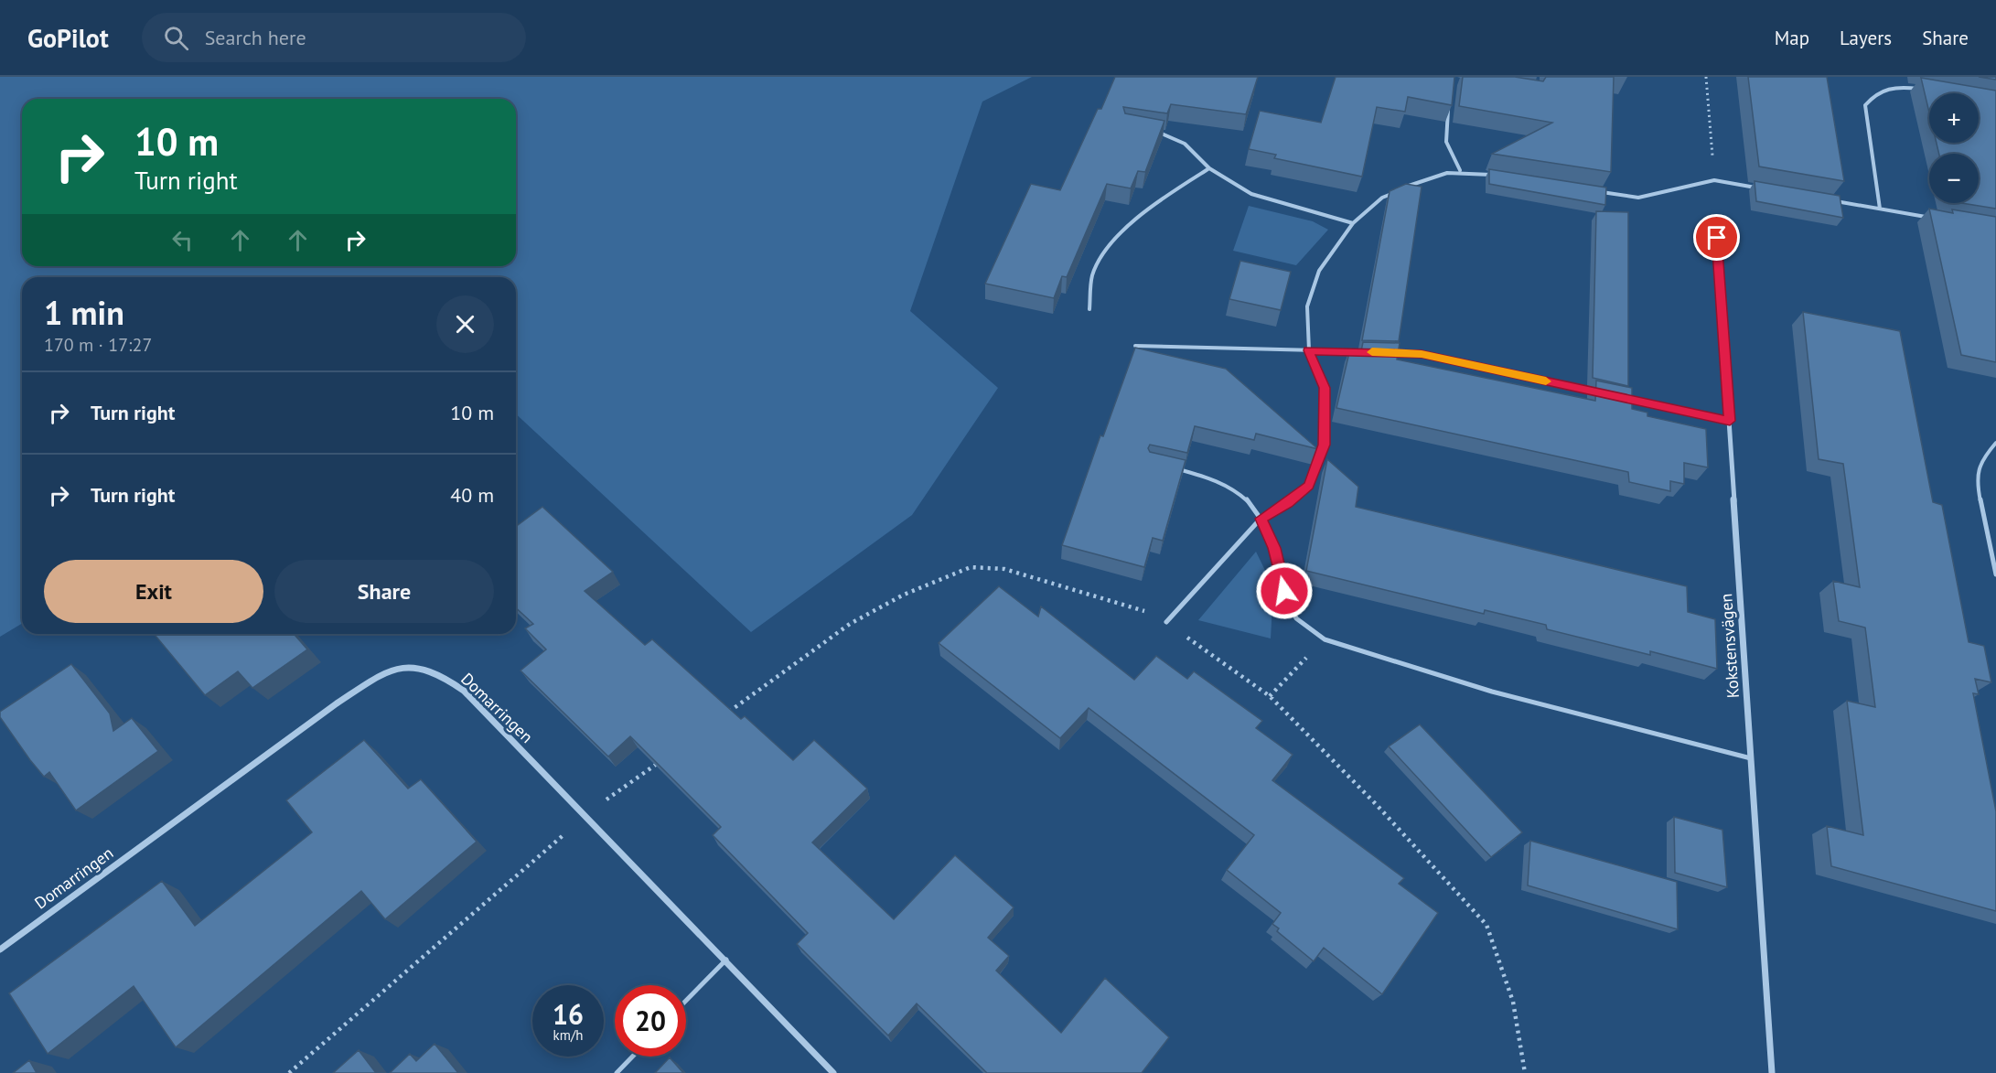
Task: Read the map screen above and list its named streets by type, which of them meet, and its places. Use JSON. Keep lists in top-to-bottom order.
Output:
{
  "streets": {
    "street": ["Kokstensvägen", "Domarringen"]
  },
  "page": {
    "header": "GoPilot",
    "search": "Search here",
    "nav": ["Map", "Layers", "Share"],
    "map_buttons": ["+", "−"],
    "turn": ["10 m", "Turn right"],
    "heading": ["1 min", "170 m · 17:27"],
    "list": [
      {
        "name": "Turn right",
        "value": "10 m"
      },
      {
        "name": "Turn right",
        "value": "40 m"
      }
    ],
    "buttons": ["Exit", "Share"],
    "speed": "16 km/h",
    "limit": "20"
  }
}
